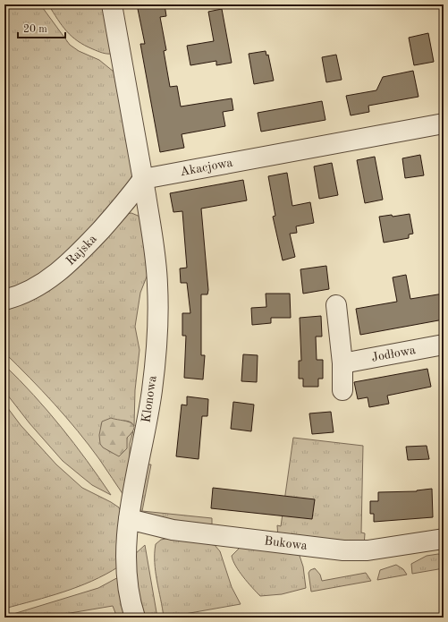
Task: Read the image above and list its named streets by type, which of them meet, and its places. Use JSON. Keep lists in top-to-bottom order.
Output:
{
  "streets": {
    "street": [
      "Akacjowa",
      "Rajska",
      "Jodłowa",
      "Klonowa",
      "Bukowa"
    ]
  },
  "crossings": [
    ["Akacjowa", "Rajska"],
    ["Akacjowa", "Klonowa"],
    ["Rajska", "Klonowa"],
    ["Klonowa", "Bukowa"]
  ],
  "scale_bar": "20 m"
}
